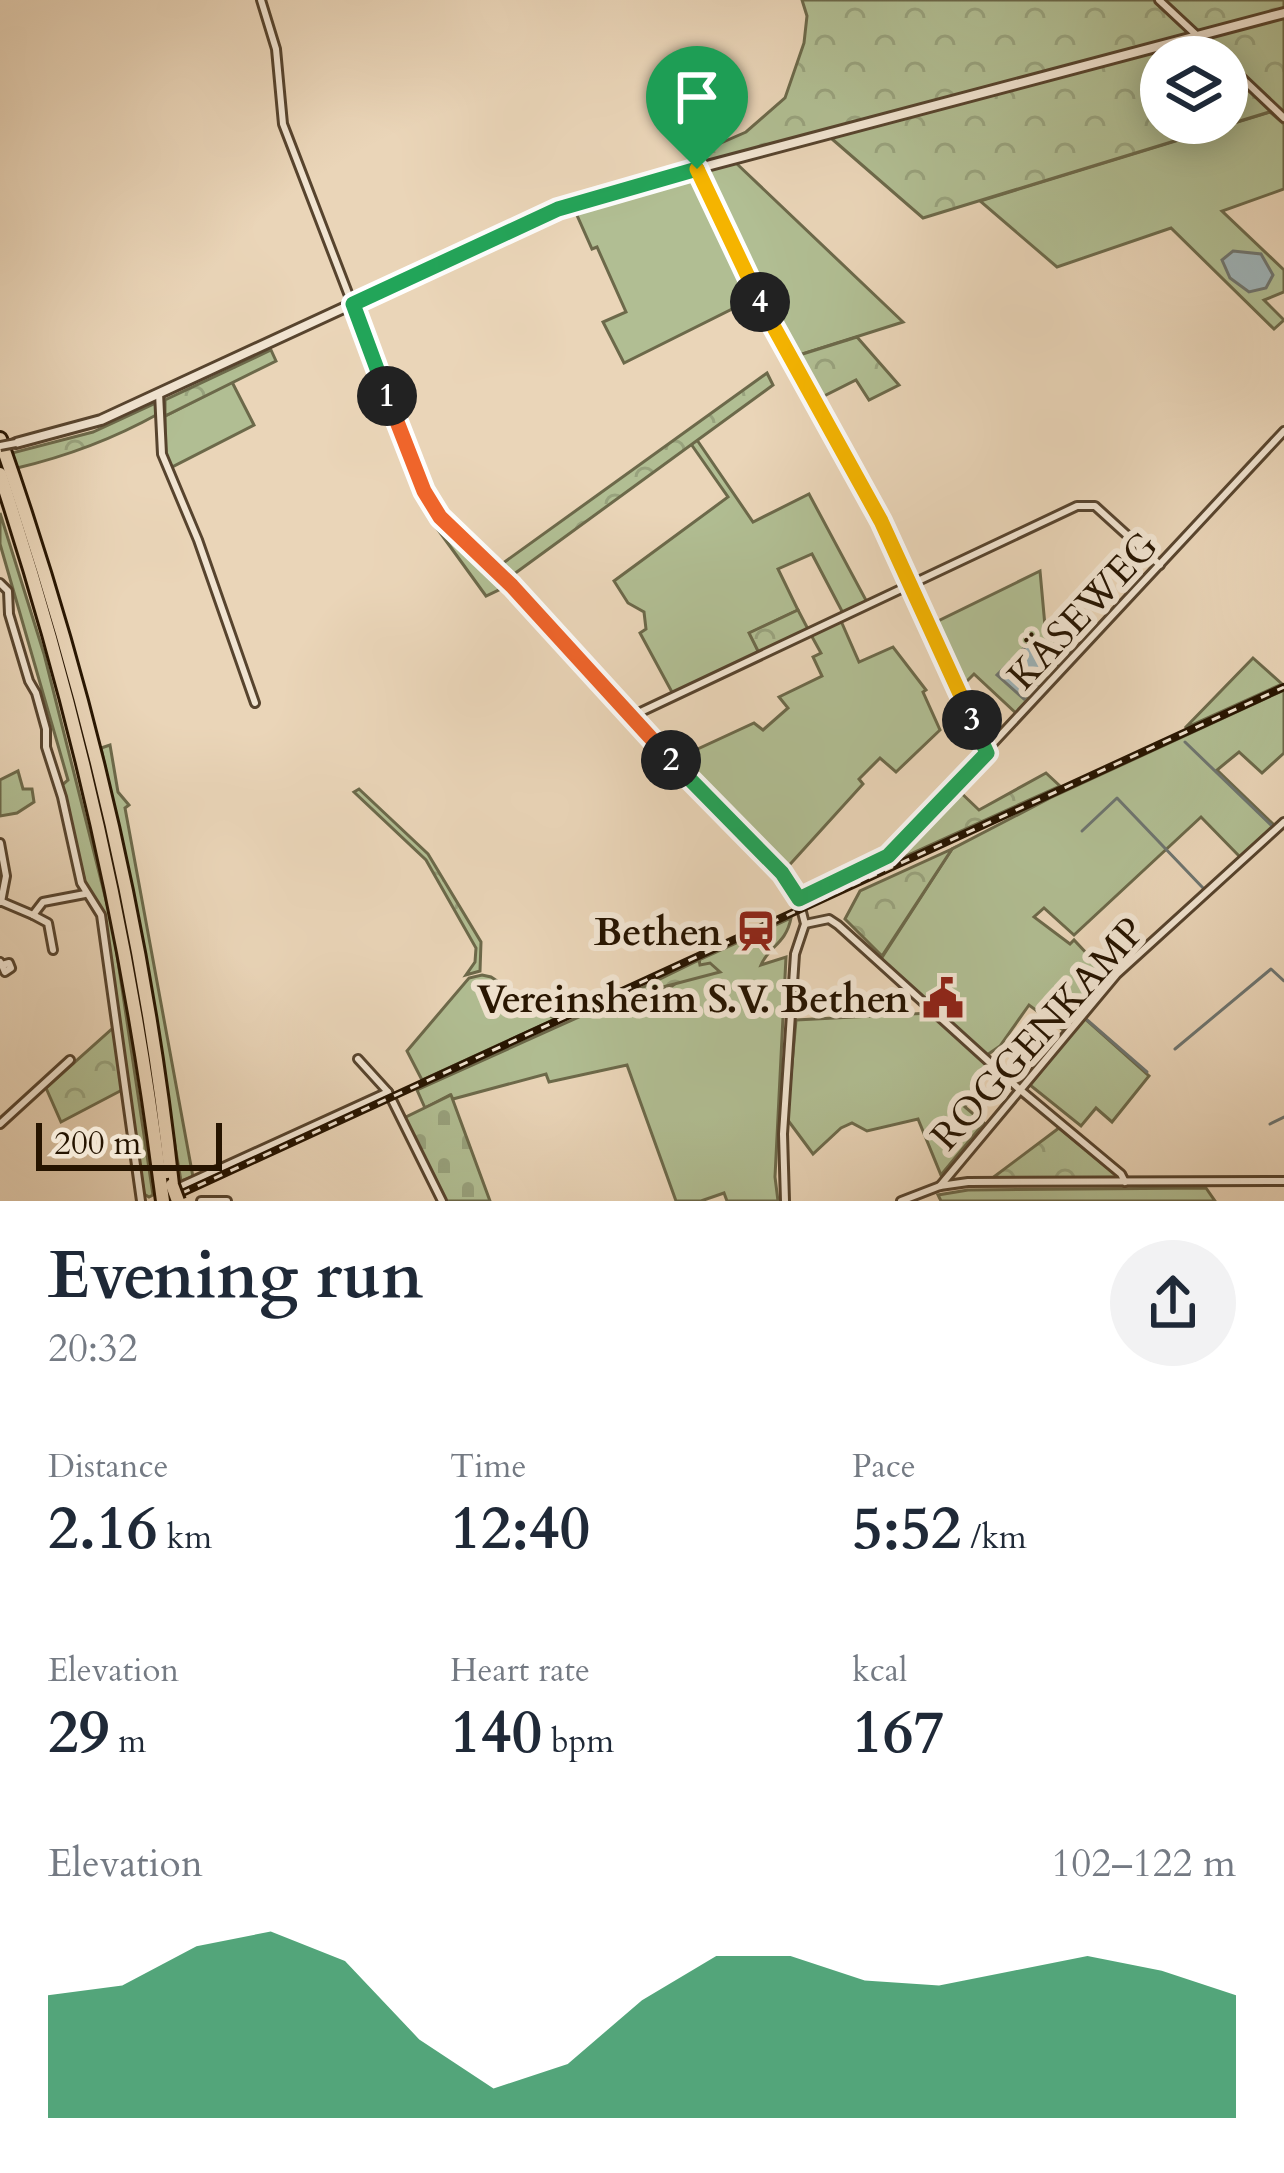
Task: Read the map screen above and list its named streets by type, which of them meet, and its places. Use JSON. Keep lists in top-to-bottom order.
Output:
{
  "streets": {
    "street": ["KÄSEWEG", "ROGGENKAMP"]
  },
  "places": {
    "station": ["Bethen"],
    "public building": ["Vereinsheim S.V. Bethen"]
  },
  "scale_bar": "200 m",
  "page": {
    "pins": [
      "4",
      "1",
      "3",
      "2"
    ],
    "scale": "200 m",
    "heading": ["Evening run", "20:32"],
    "stats": [
      ["Distance", "2.16 km"],
      ["Time", "12:40"],
      ["Pace", "5:52 /km"],
      ["Elevation", "29 m"],
      ["Heart rate", "140 bpm"],
      ["kcal", "167"]
    ],
    "chart": ["Elevation", "102–122 m"]
  }
}
